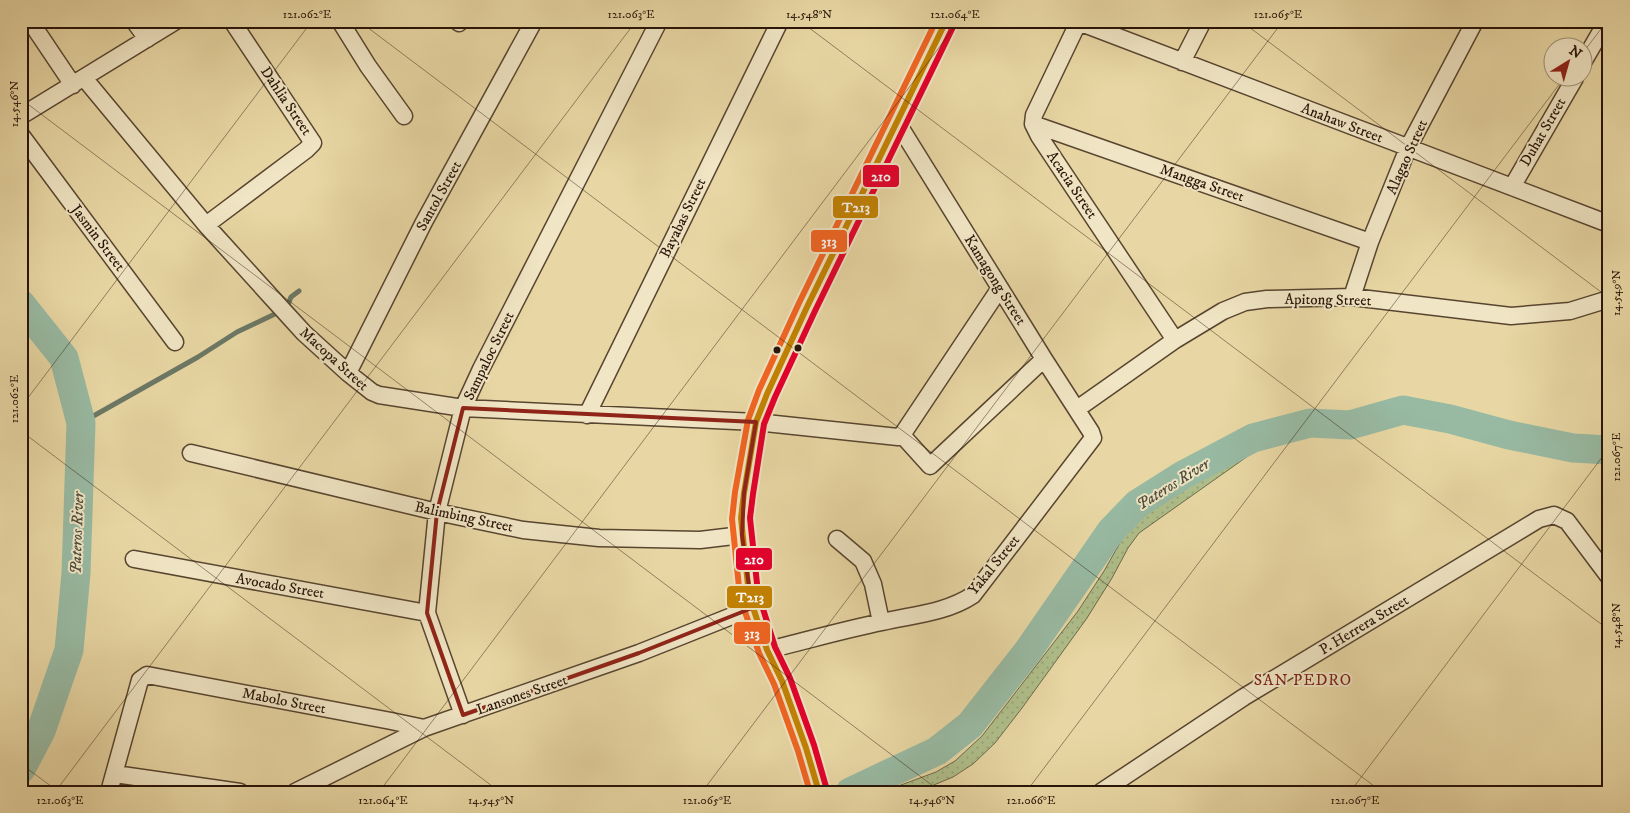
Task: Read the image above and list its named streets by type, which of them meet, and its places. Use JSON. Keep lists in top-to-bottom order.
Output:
{
  "streets": {
    "street": [
      "Dahlia Street",
      "Anahaw Street",
      "Duhat Street",
      "Alagao Street",
      "Mangga Street",
      "Acacia Street",
      "Santol Street",
      "Bayabas Street",
      "Jasmin Street",
      "Kamagong Street",
      "Apitong Street",
      "Sampaloc Street",
      "Macopa Street",
      "Balimbing Street",
      "Yakal Street",
      "Avocado Street",
      "P. Herrera Street",
      "Lansones Street",
      "Mabolo Street"
    ]
  },
  "crossings": [
    ["Dahlia Street", "Macopa Street"],
    ["Anahaw Street", "Duhat Street"],
    ["Anahaw Street", "Alagao Street"],
    ["Alagao Street", "Mangga Street"],
    ["Alagao Street", "Apitong Street"],
    ["Mangga Street", "Acacia Street"],
    ["Acacia Street", "Apitong Street"],
    ["Santol Street", "Macopa Street"],
    ["Bayabas Street", "Macopa Street"],
    ["Kamagong Street", "Apitong Street"],
    ["Kamagong Street", "Yakal Street"],
    ["Sampaloc Street", "Macopa Street"],
    ["Sampaloc Street", "Balimbing Street"],
    ["Sampaloc Street", "Avocado Street"],
    ["Sampaloc Street", "Lansones Street"],
    ["Lansones Street", "Mabolo Street"]
  ],
  "districts": ["SAN PEDRO"],
  "water": ["Pateros River"],
  "lines": ["transit line T213", "transit line 313", "transit line 210"],
  "north": "top right",
  "coordinates": [
    "121.062°E",
    "121.063°E",
    "14.548°N",
    "121.064°E",
    "121.065°E",
    "14.546°N",
    "14.549°N",
    "121.067°E",
    "14.545°N",
    "121.066°E"
  ]
}
